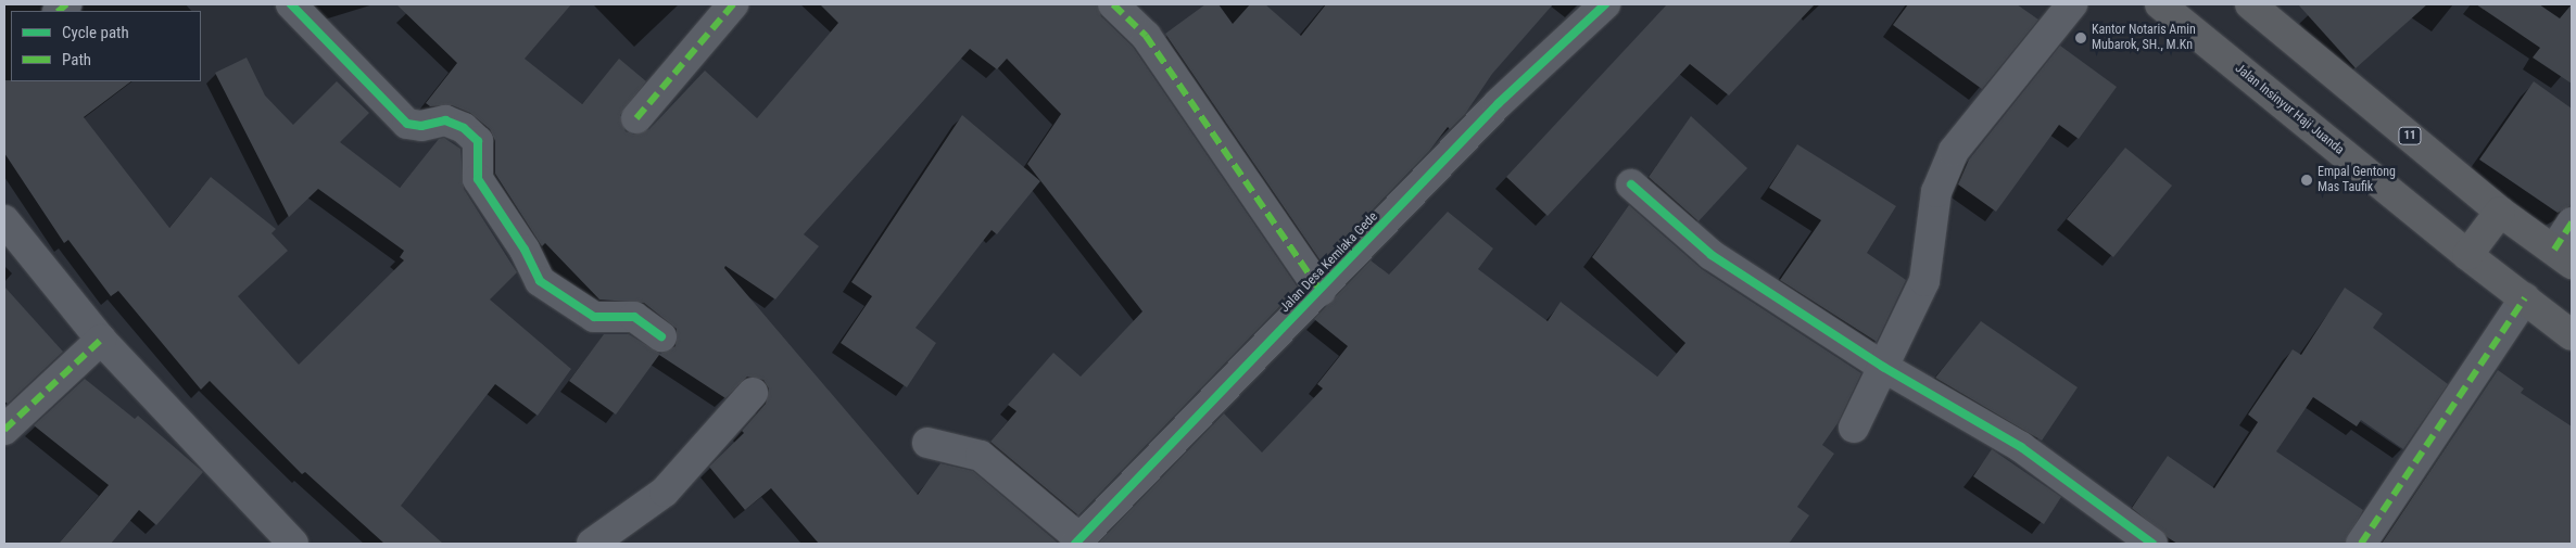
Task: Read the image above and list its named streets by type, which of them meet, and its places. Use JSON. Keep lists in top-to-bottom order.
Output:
{
  "streets": {
    "highway": ["Jalan Insinyur Haji Juanda", "11"],
    "street": ["Jalan Desa Kemlaka Gede"]
  },
  "places": ["Kantor Notaris Amin Mubarok, SH., M.Kn", "Empal Gentong Mas Taufik"],
  "legend": ["Cycle path", "Path"]
}
